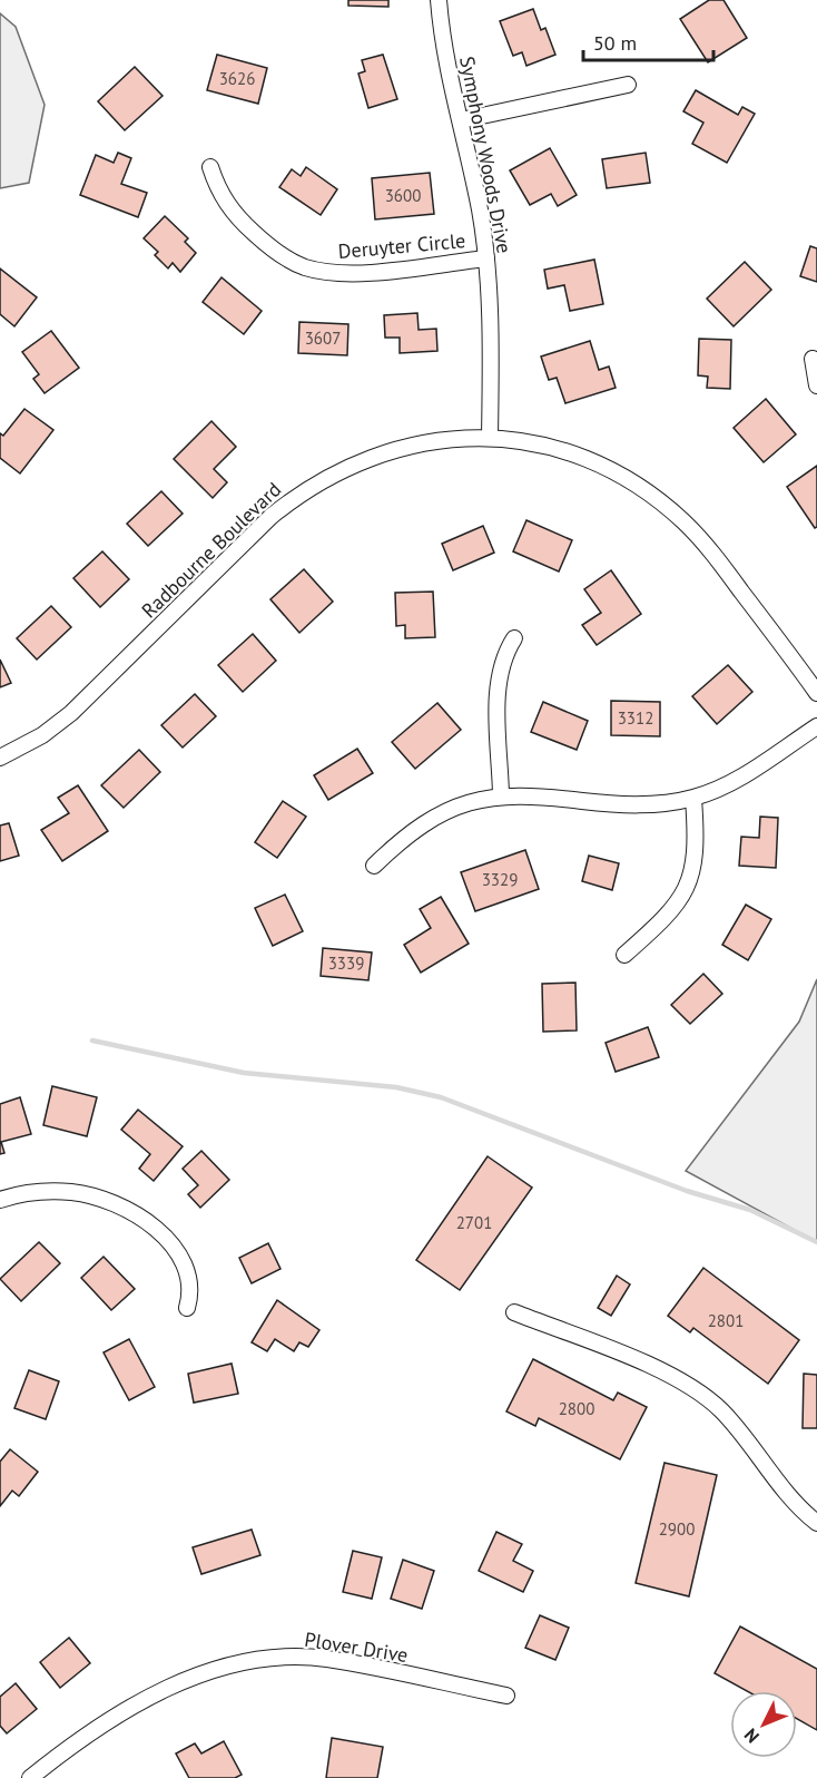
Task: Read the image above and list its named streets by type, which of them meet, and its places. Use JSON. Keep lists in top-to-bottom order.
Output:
{
  "streets": {
    "street": [
      "Symphony Woods Drive",
      "Deruyter Circle",
      "Radbourne Boulevard",
      "Plover Drive"
    ]
  },
  "crossings": [
    ["Symphony Woods Drive", "Deruyter Circle"],
    ["Symphony Woods Drive", "Radbourne Boulevard"]
  ],
  "house_numbers": [
    "3626",
    "3600",
    "3607",
    "3312",
    "3329",
    "3339",
    "2701",
    "2801",
    "2800",
    "2900"
  ],
  "scale_bar": "50 m",
  "north": "bottom left"
}
